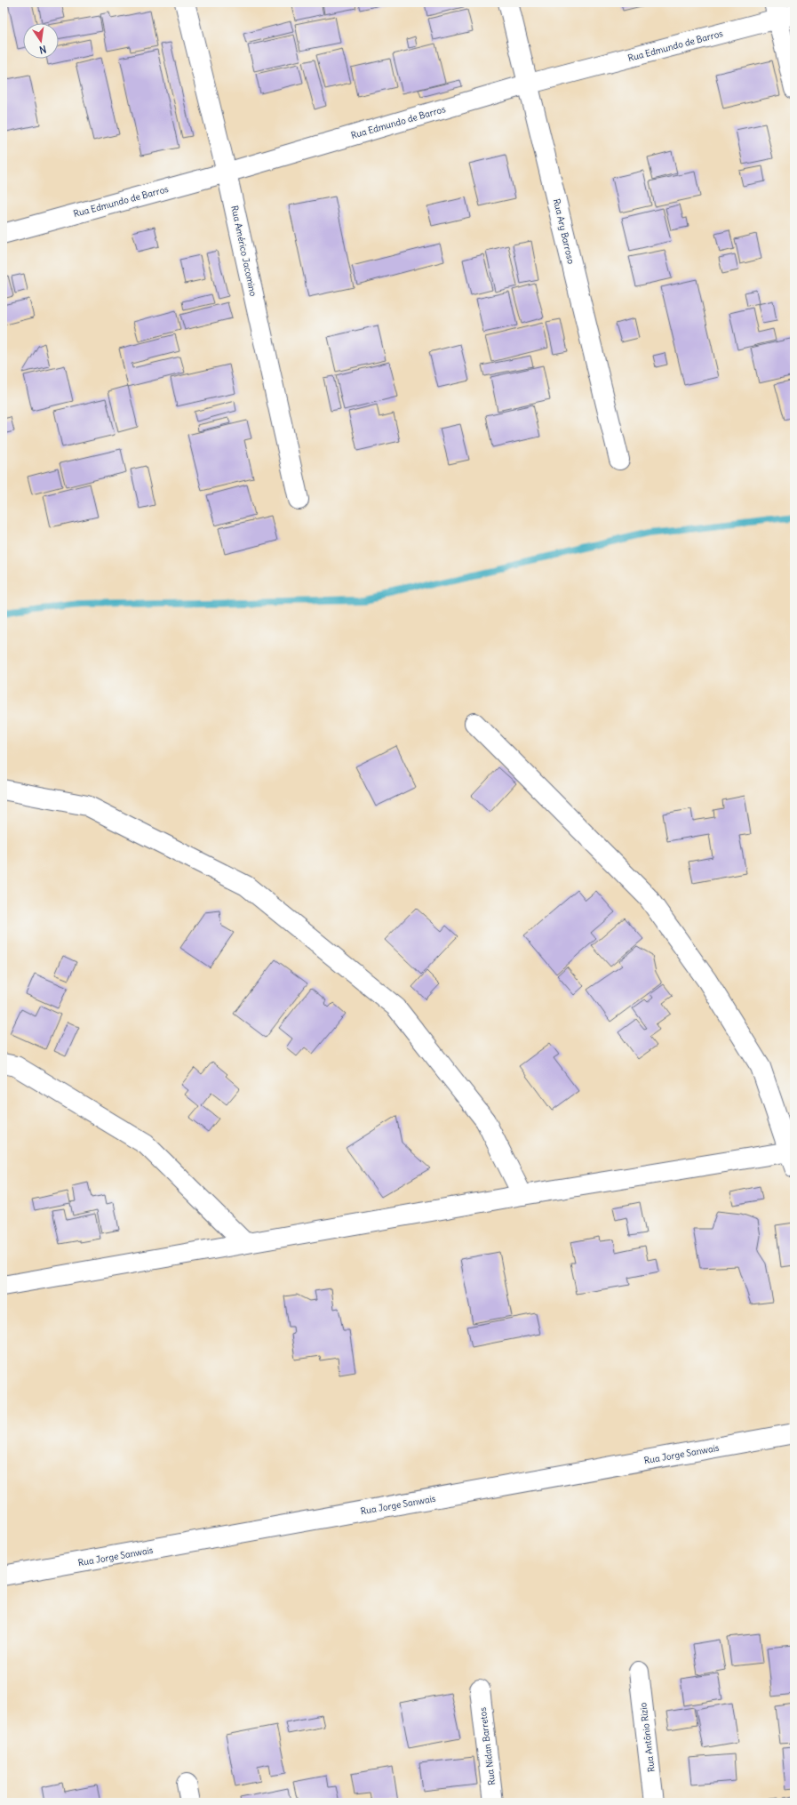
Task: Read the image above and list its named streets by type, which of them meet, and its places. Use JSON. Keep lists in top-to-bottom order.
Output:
{
  "streets": {
    "street": [
      "Rua Edmundo de Barros",
      "Rua Ary Barroso",
      "Rua Américo Jacomino",
      "Rua Jorge Sanwais",
      "Rua Antônio Rizio",
      "Rua Nidan Barretos"
    ]
  },
  "crossings": [
    ["Rua Edmundo de Barros", "Rua Ary Barroso"],
    ["Rua Edmundo de Barros", "Rua Américo Jacomino"]
  ],
  "north": "bottom"
}
